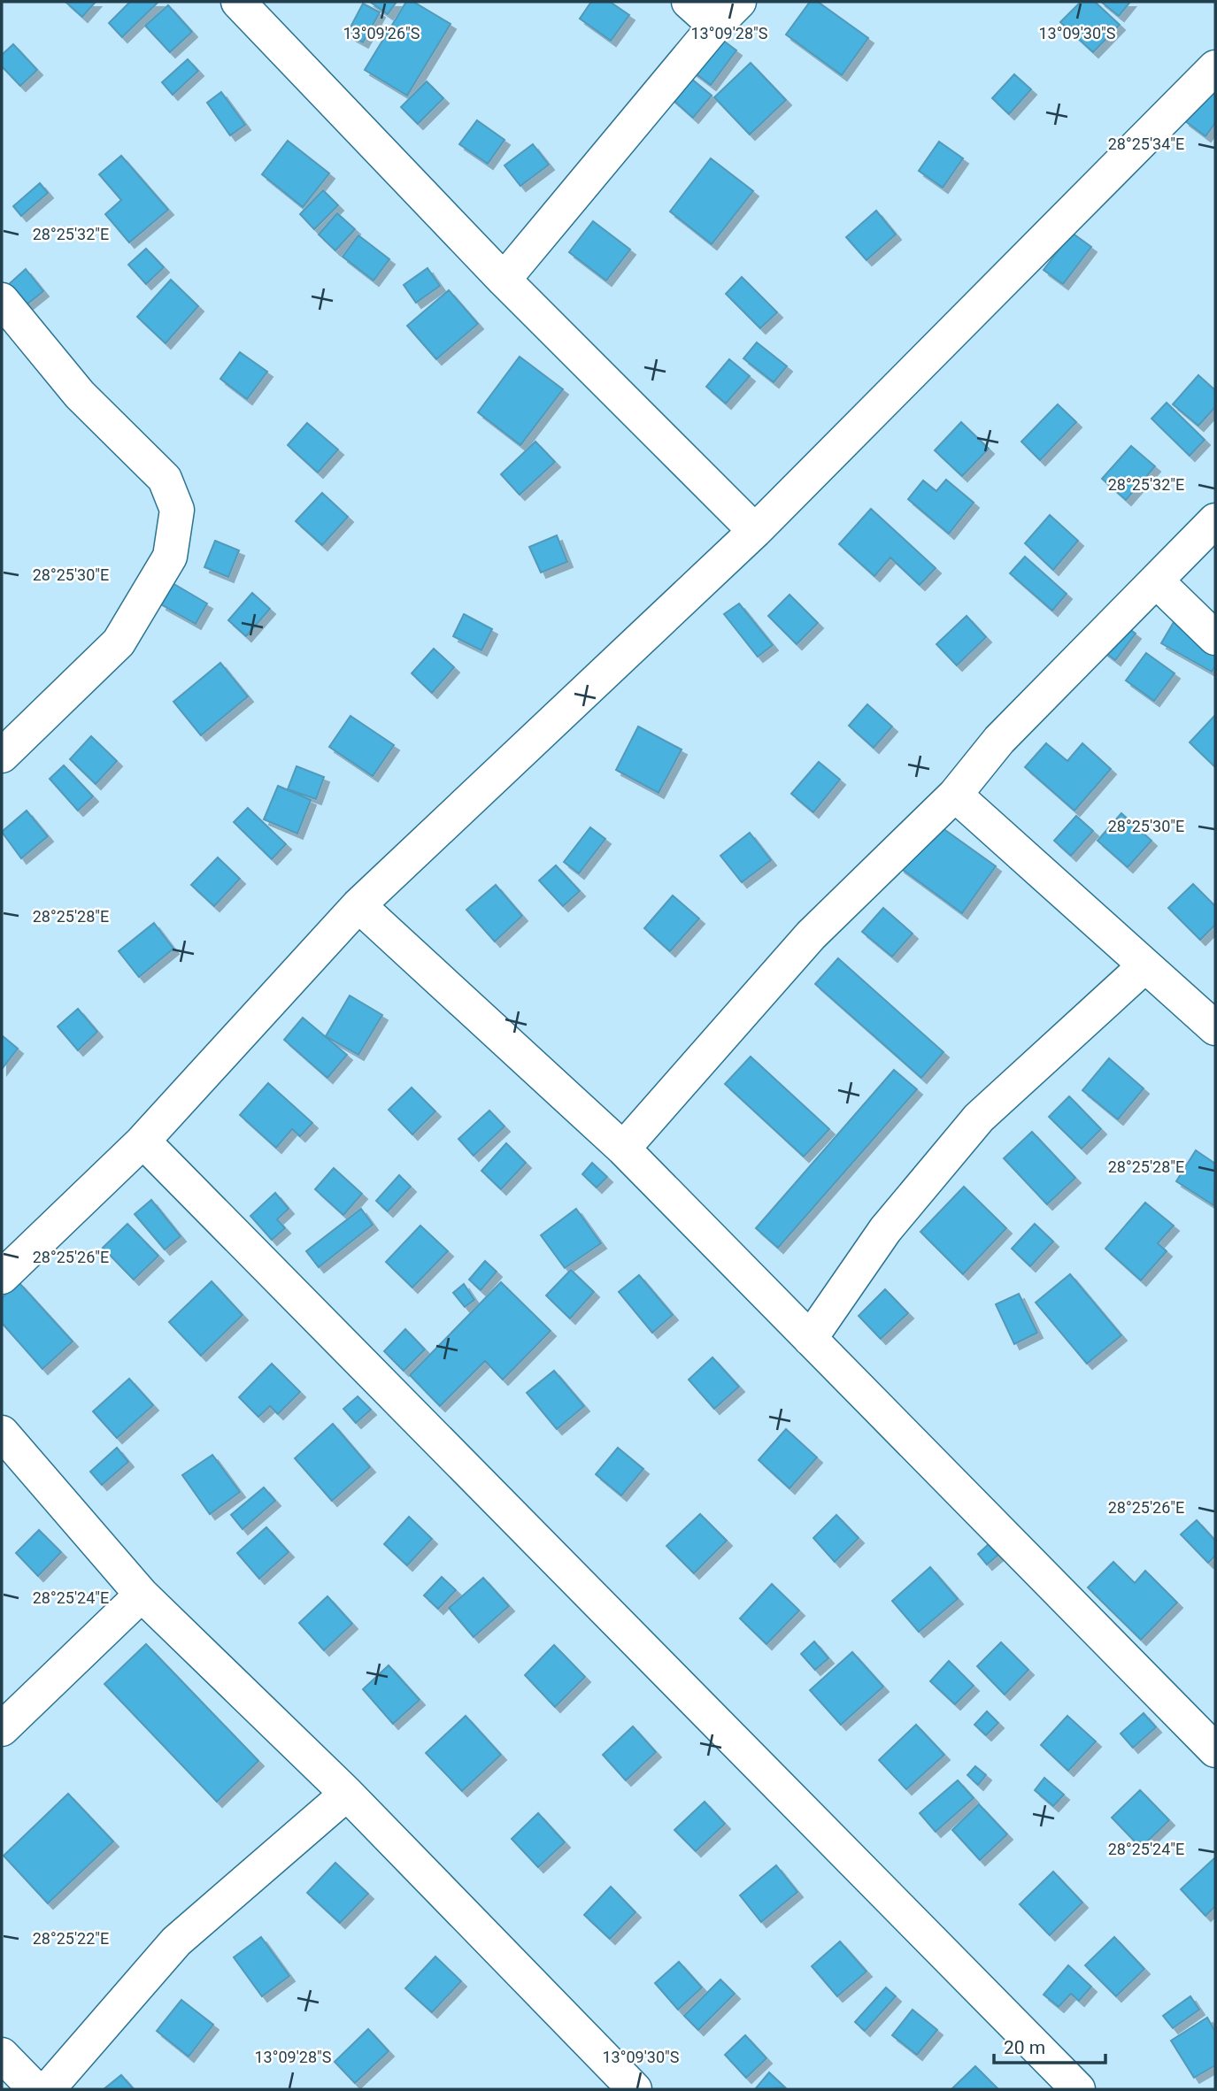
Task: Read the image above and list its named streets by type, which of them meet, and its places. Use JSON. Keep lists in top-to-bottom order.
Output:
{
  "scale_bar": "20 m",
  "coordinates": [
    "13°09'26\"S",
    "13°09'28\"S",
    "13°09'30\"S",
    "28°25'34\"E",
    "28°25'32\"E",
    "28°25'30\"E",
    "28°25'28\"E",
    "28°25'26\"E",
    "28°25'24\"E",
    "28°25'22\"E"
  ]
}
